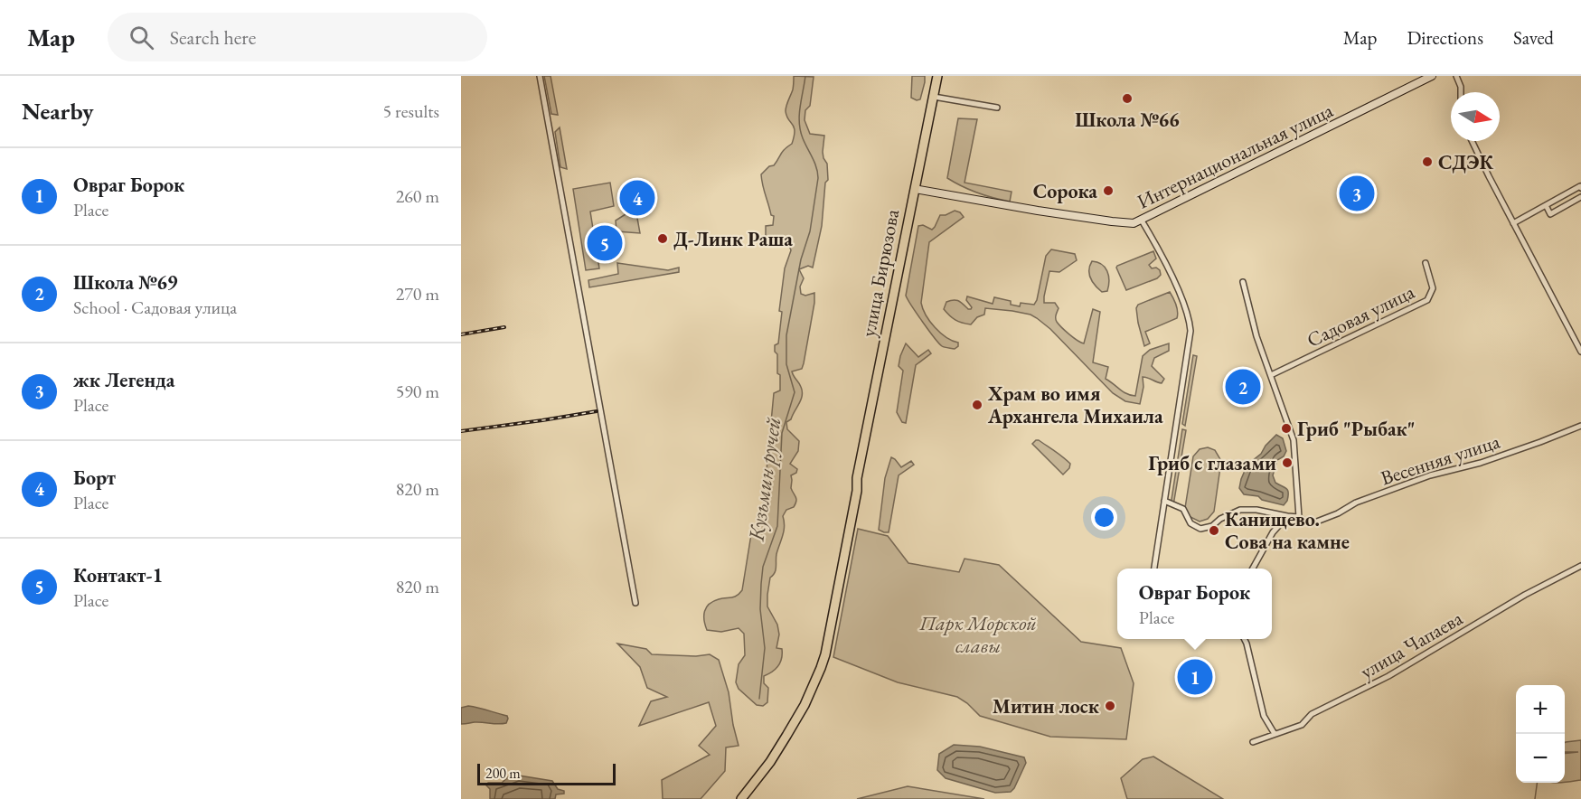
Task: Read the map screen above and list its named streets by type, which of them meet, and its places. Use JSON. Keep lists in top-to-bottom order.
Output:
{
  "streets": {
    "main road": ["Интернациональная улица", "улица Бирюзова"],
    "street": ["Садовая улица", "Весенняя улица", "улица Чапаева"]
  },
  "crossings": [
    ["Интернациональная улица", "улица Бирюзова"]
  ],
  "water": ["Кузьмин ручей"],
  "parks": ["Парк Морской славы"],
  "places": [
    "Школа №66",
    "СДЭК",
    "Сорока",
    "Д-Линк Раша",
    "Храм во имя Архангела Михаила",
    "Гриб \"Рыбак\"",
    "Гриб с глазами",
    "Канищево. Сова на камне",
    "Митин лоск"
  ],
  "scale_bar": "200 m",
  "north": "right",
  "page": {
    "header": "Map",
    "search": "Search here",
    "nav": ["Map", "Directions", "Saved"],
    "heading": ["Nearby", "5 results"],
    "list": [
      {
        "mark": "1",
        "name": "Овраг Борок",
        "note": "Place",
        "value": "260 m"
      },
      {
        "mark": "2",
        "name": "Школа №69",
        "note": "School · Садовая улица",
        "value": "270 m"
      },
      {
        "mark": "3",
        "name": "жк Легенда",
        "note": "Place",
        "value": "590 m"
      },
      {
        "mark": "4",
        "name": "Борт",
        "note": "Place",
        "value": "820 m"
      },
      {
        "mark": "5",
        "name": "Контакт-1",
        "note": "Place",
        "value": "820 m"
      }
    ],
    "pins": [
      "3",
      "4",
      "5",
      "2",
      "1"
    ],
    "popup": ["Овраг Борок", "Place"],
    "map_buttons": ["+", "−"],
    "scale": "200 m"
  }
}
